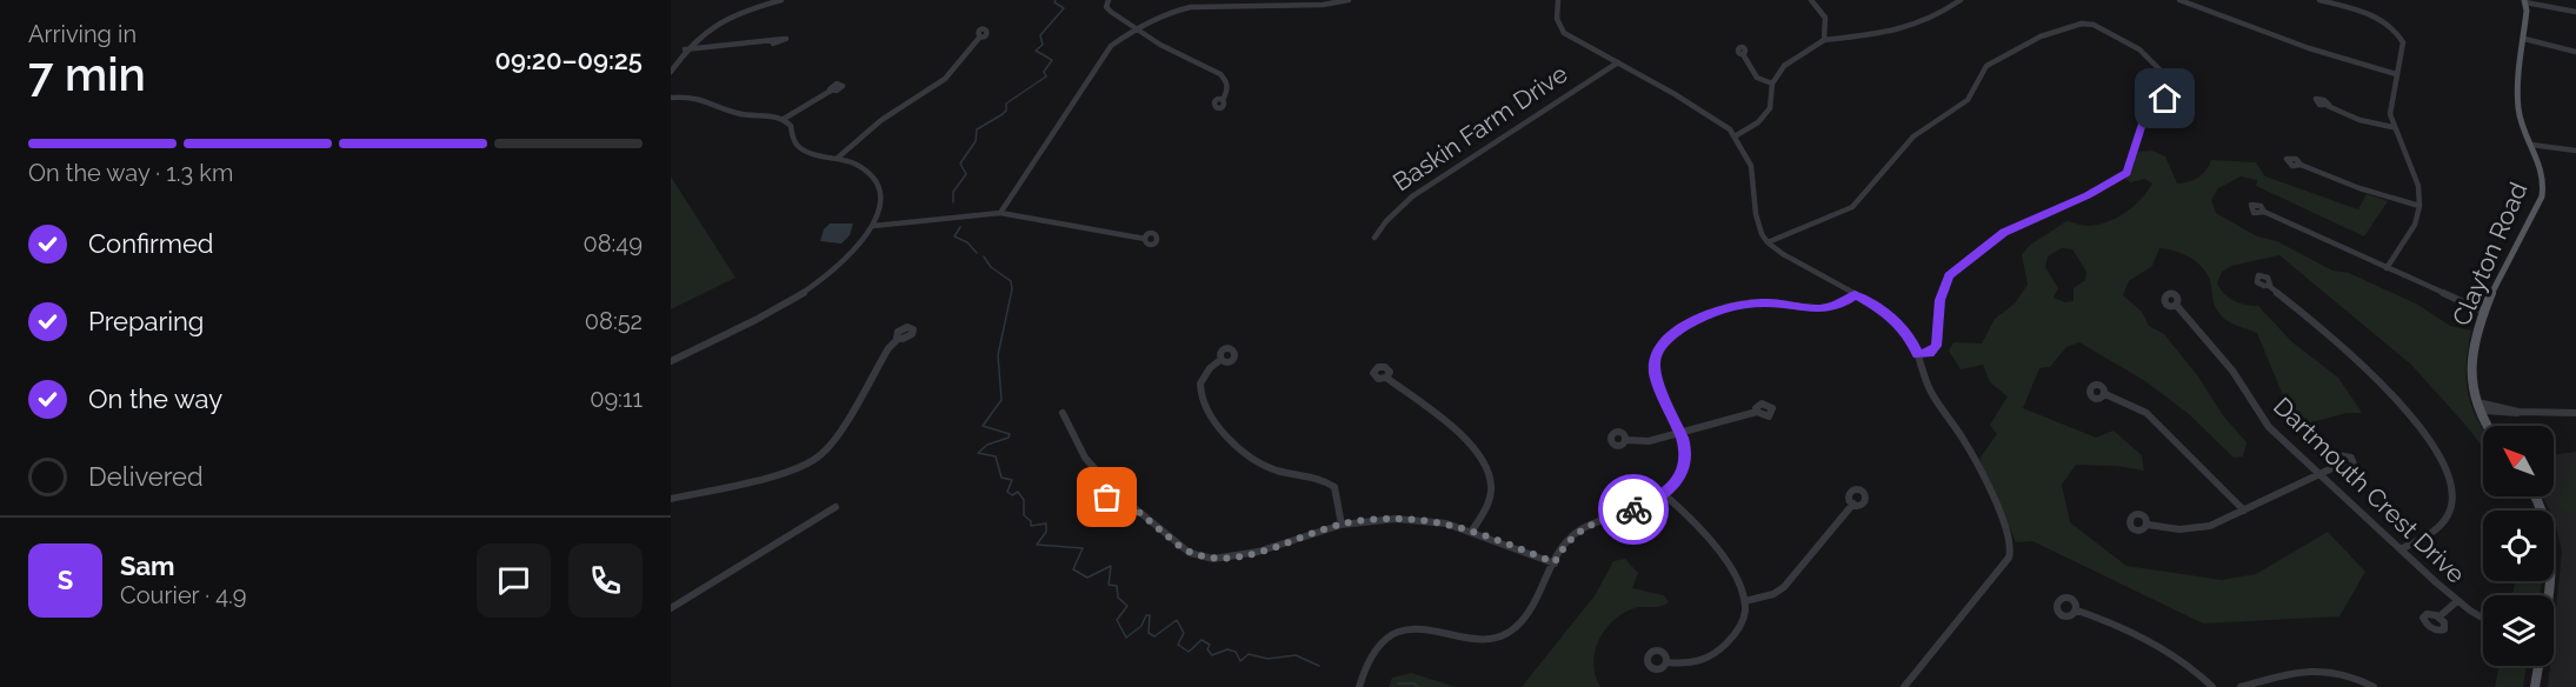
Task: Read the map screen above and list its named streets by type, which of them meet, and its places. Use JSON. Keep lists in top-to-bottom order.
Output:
{
  "streets": {
    "main road": ["Clayton Road"],
    "street": ["Baskin Farm Drive", "Dartmouth Crest Drive"]
  },
  "north": "top left",
  "page": {
    "heading": ["7 min", "Arriving in", "09:20–09:25"],
    "panel": ["Sam", "Courier · 4.9"],
    "bar": "On the way · 1.3 km",
    "list": [
      ["Confirmed", "08:49"],
      ["Preparing", "08:52"],
      ["On the way", "09:11"],
      "Delivered"
    ],
    "round": "S"
  }
}
